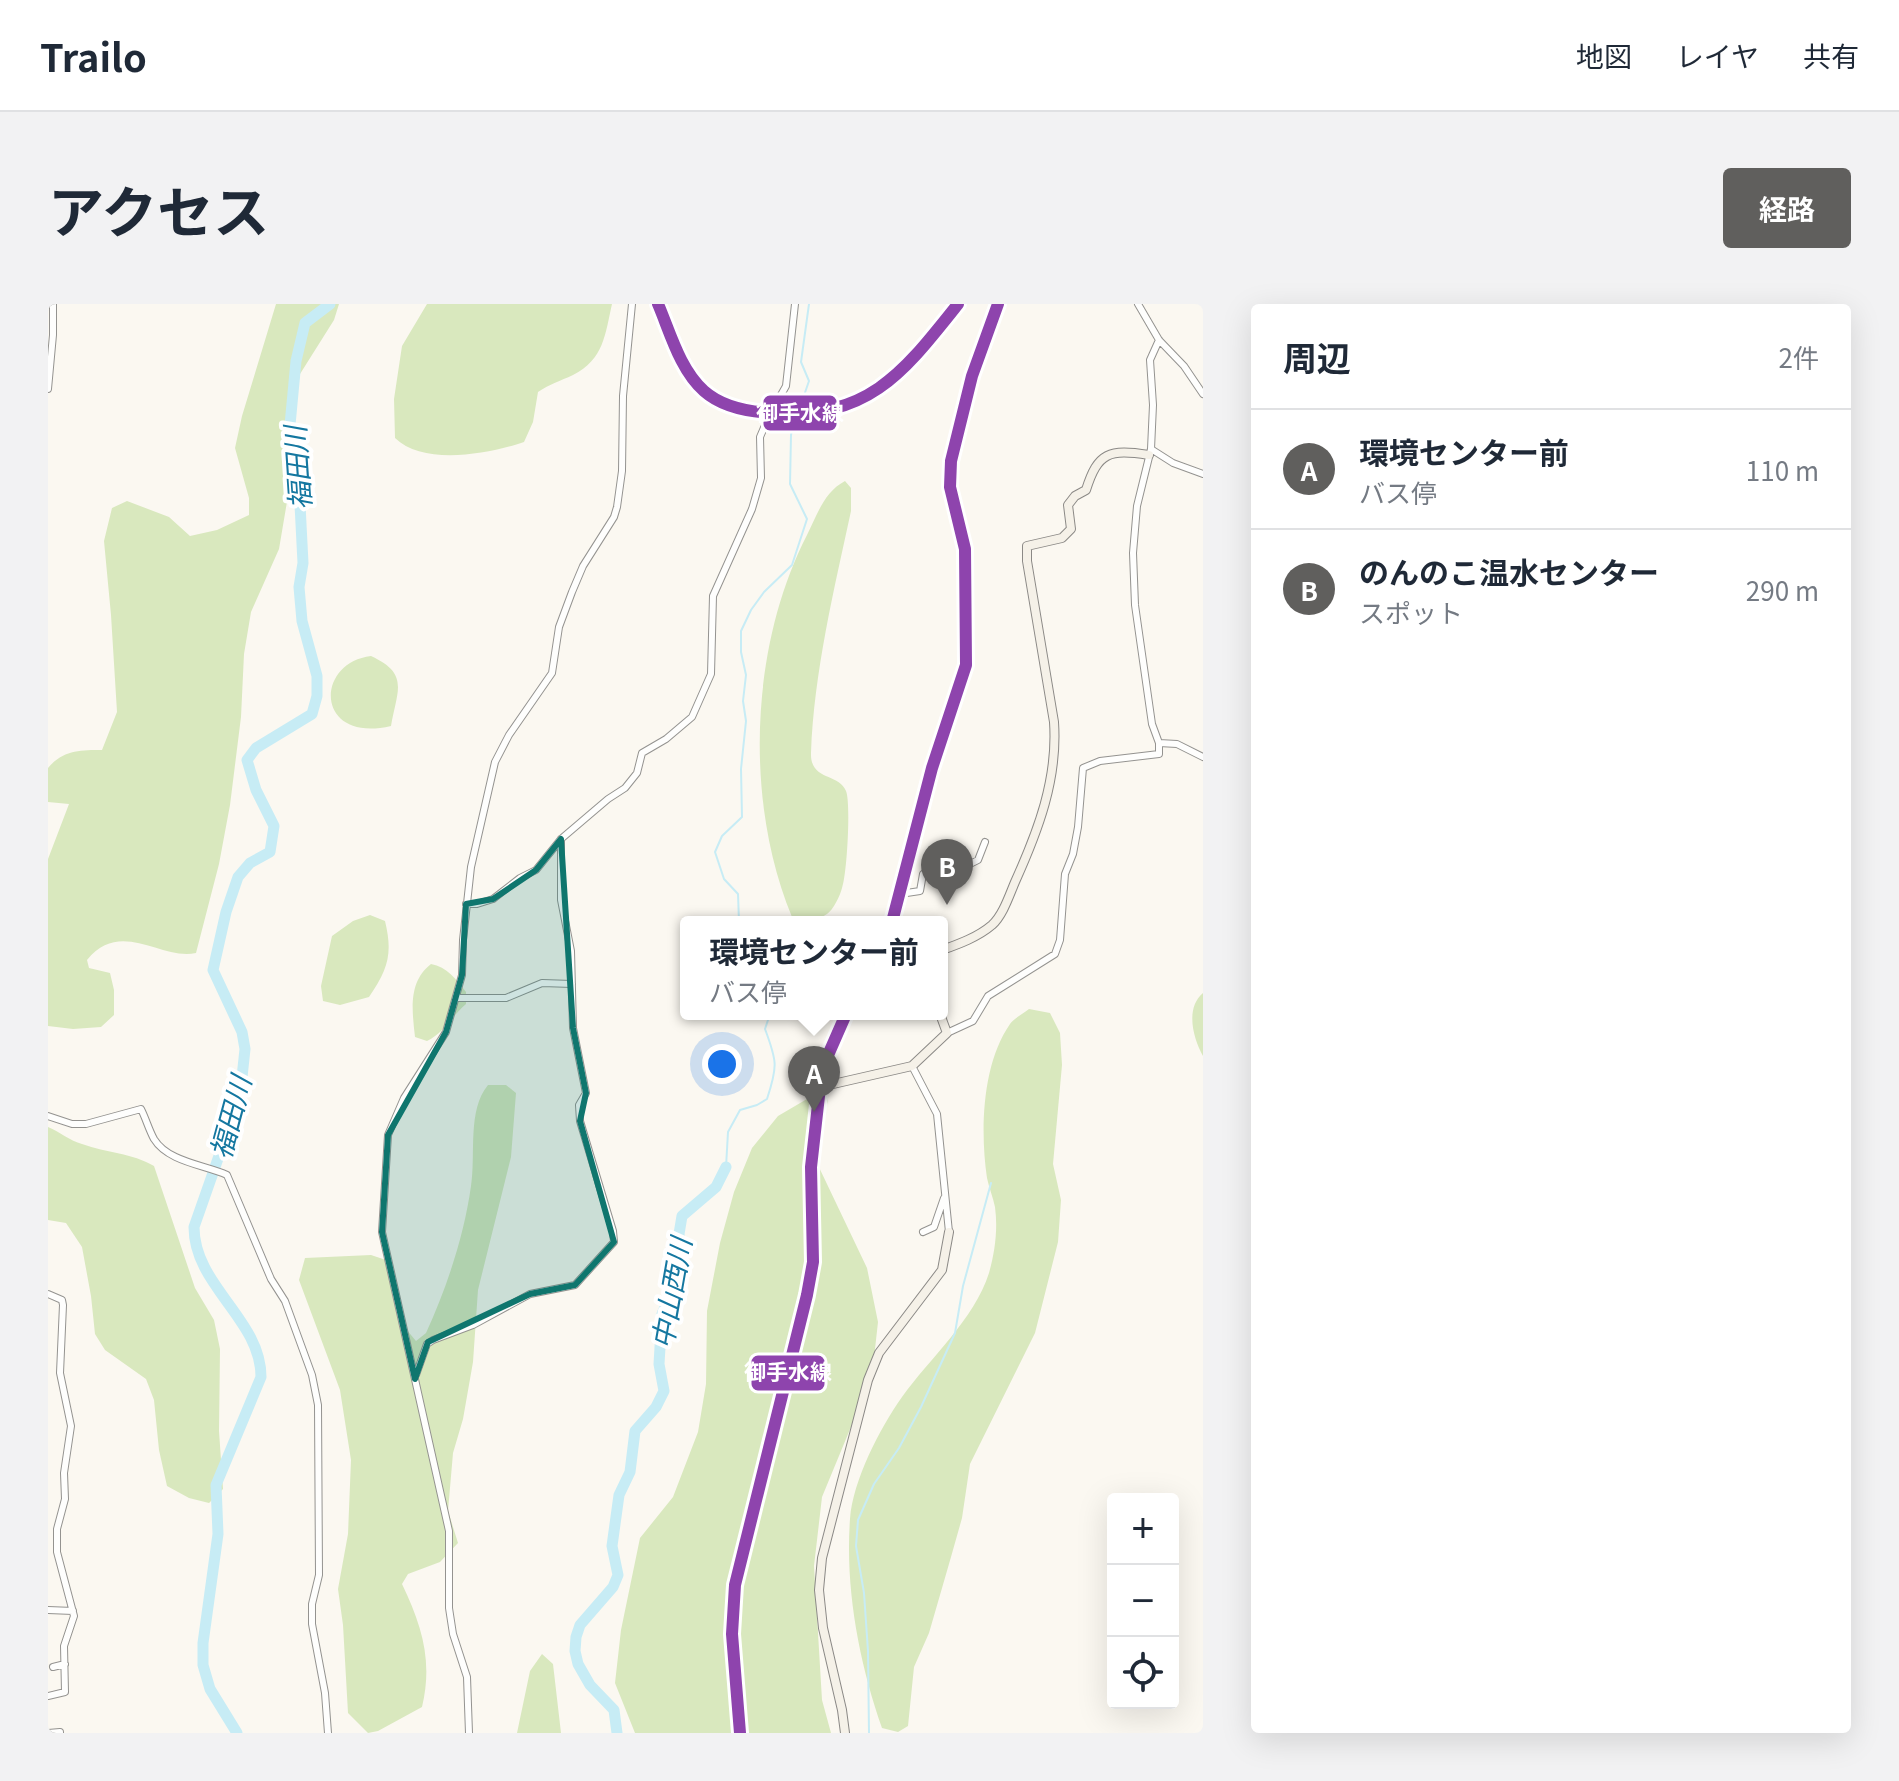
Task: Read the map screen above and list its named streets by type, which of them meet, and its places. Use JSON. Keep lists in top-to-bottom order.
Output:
{
  "water": ["福田川", "中山西川"],
  "lines": ["transit line 御手水線"],
  "page": {
    "header": "Trailo",
    "nav": ["地図", "レイヤ", "共有"],
    "title": "アクセス",
    "buttons": "経路",
    "heading": ["周辺", "2件"],
    "list": [
      {
        "mark": "A",
        "name": "環境センター前",
        "note": "バス停",
        "value": "110 m"
      },
      {
        "mark": "B",
        "name": "のんのこ温水センター",
        "note": "スポット",
        "value": "290 m"
      }
    ],
    "pins": ["B", "A"],
    "popup": ["環境センター前", "バス停"],
    "map_buttons": ["+", "−"]
  }
}
